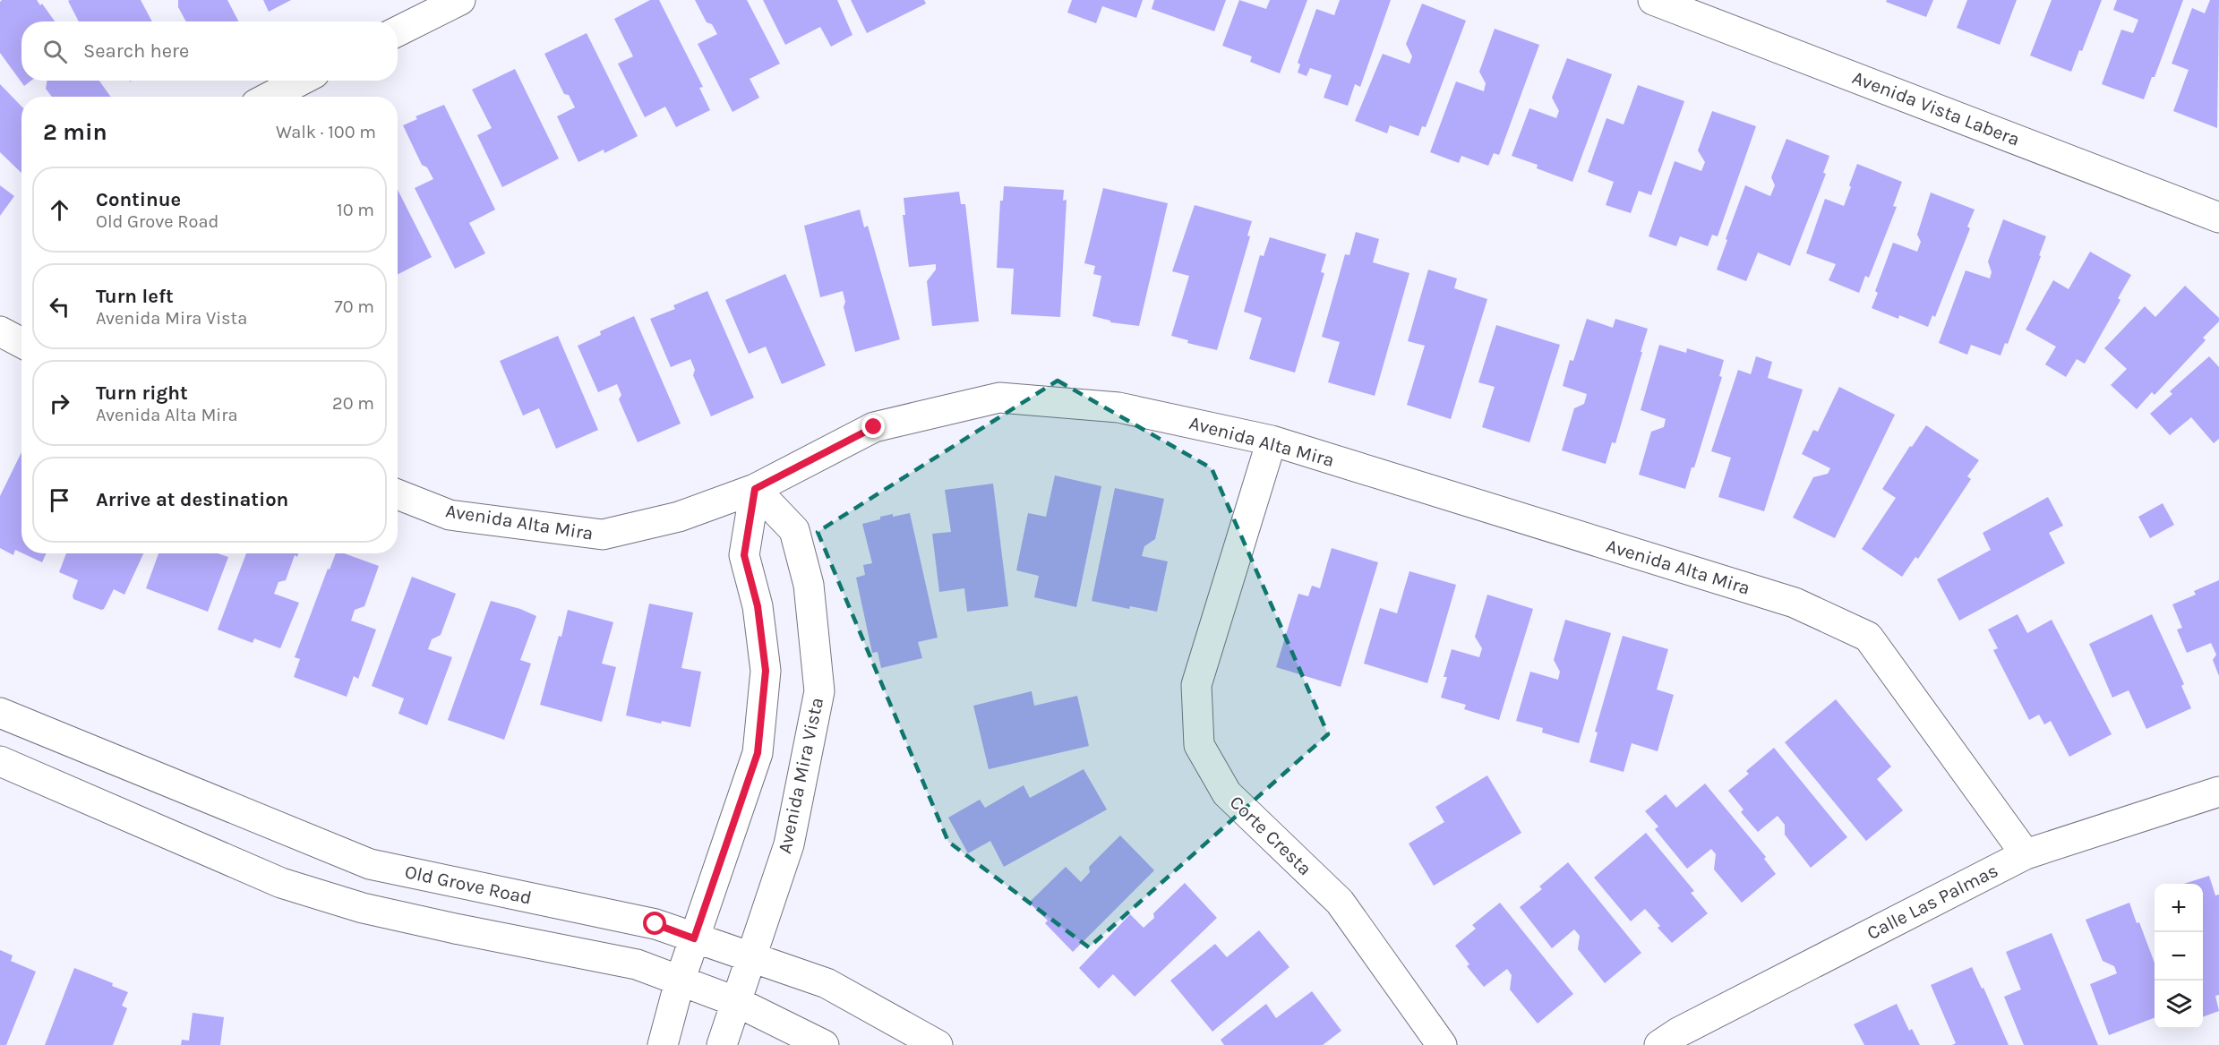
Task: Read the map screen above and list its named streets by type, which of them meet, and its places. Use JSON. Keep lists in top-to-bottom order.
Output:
{
  "streets": {
    "street": [
      "Avenida Vista Labera",
      "Avenida Alta Mira",
      "Avenida Mira Vista",
      "Corte Cresta",
      "Old Grove Road",
      "Calle Las Palmas"
    ]
  },
  "crossings": [
    ["Avenida Alta Mira", "Avenida Mira Vista"],
    ["Avenida Alta Mira", "Corte Cresta"],
    ["Avenida Alta Mira", "Calle Las Palmas"],
    ["Avenida Mira Vista", "Old Grove Road"]
  ],
  "page": {
    "search": "Search here",
    "heading": ["2 min", "Walk · 100 m"],
    "list": [
      ["Continue", "Old Grove Road", "10 m"],
      ["Turn left", "Avenida Mira Vista", "70 m"],
      ["Turn right", "Avenida Alta Mira", "20 m"],
      "Arrive at destination"
    ],
    "map_buttons": ["+", "−"]
  }
}
